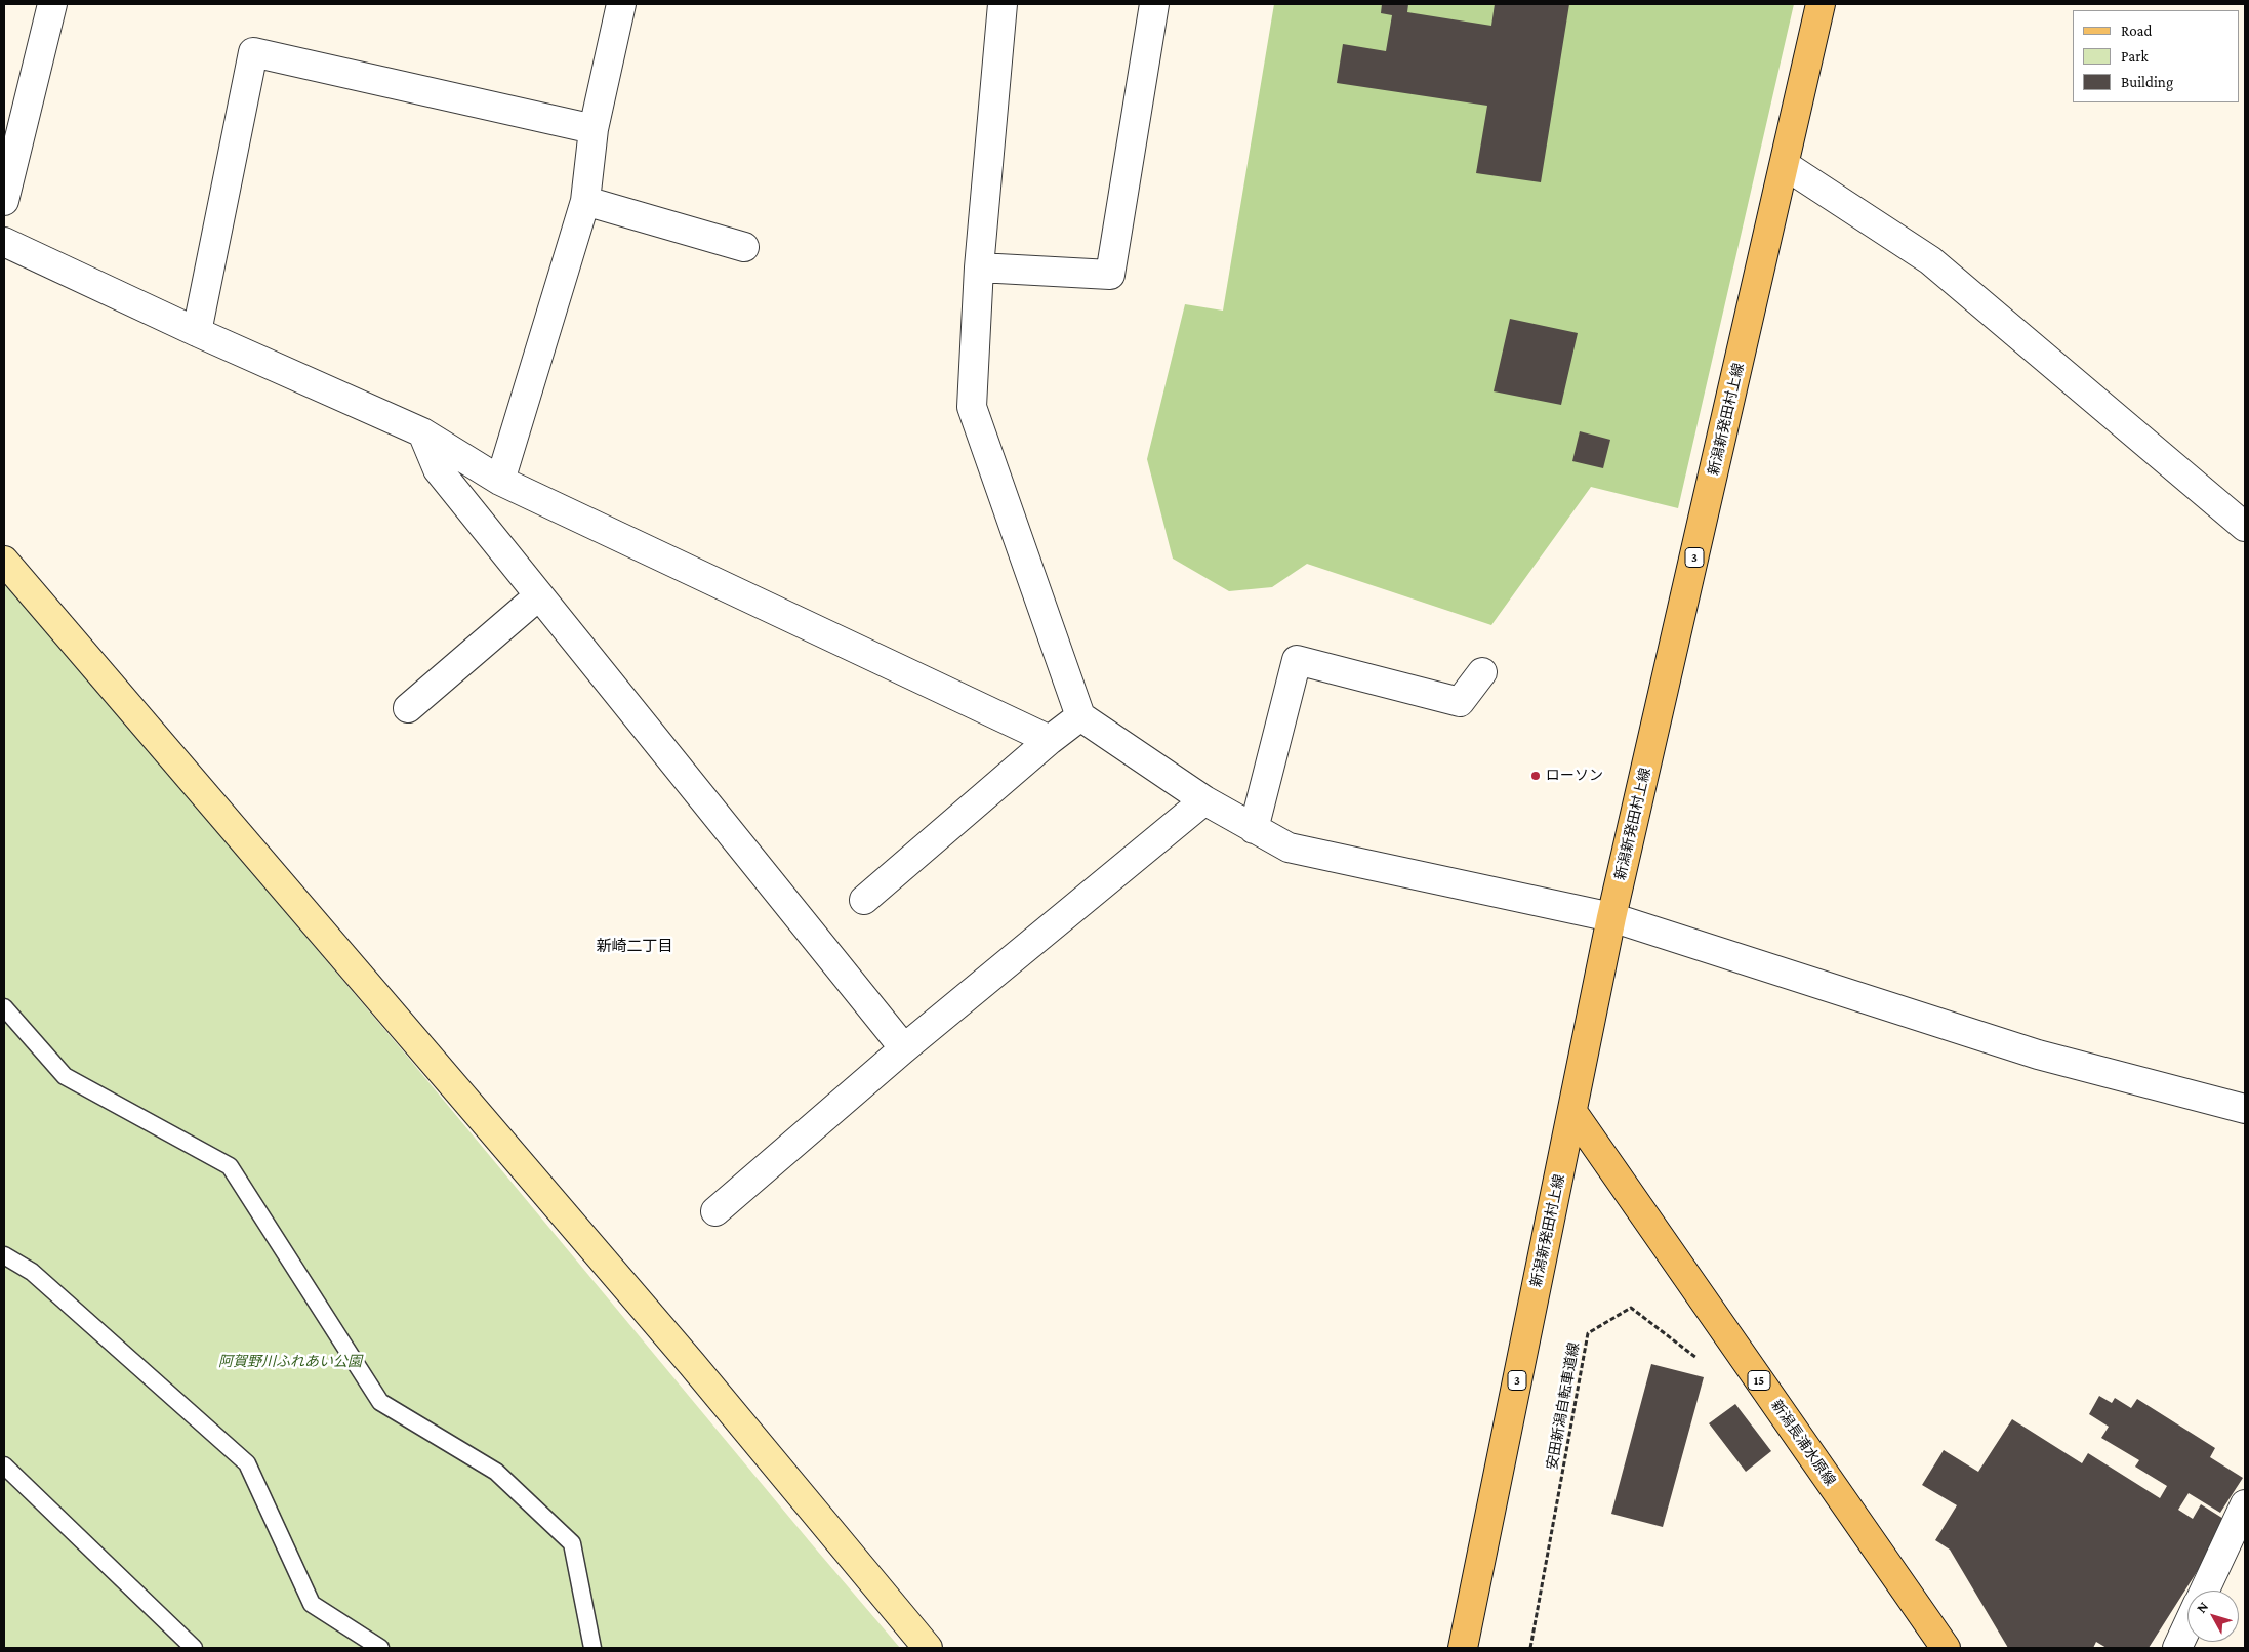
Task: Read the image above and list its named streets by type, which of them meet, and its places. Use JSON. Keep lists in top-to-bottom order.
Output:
{
  "streets": {
    "main road": [
      "新潟新発田村上線",
      "3",
      "15",
      "新潟長浦水原線"
    ],
    "path": ["安田新潟自転車道線"]
  },
  "crossings": [
    ["新潟新発田村上線", "新潟長浦水原線"]
  ],
  "districts": ["新崎二丁目"],
  "parks": ["阿賀野川ふれあい公園"],
  "places": ["ローソン"],
  "legend": ["Road", "Park", "Building"],
  "north": "top left"
}
